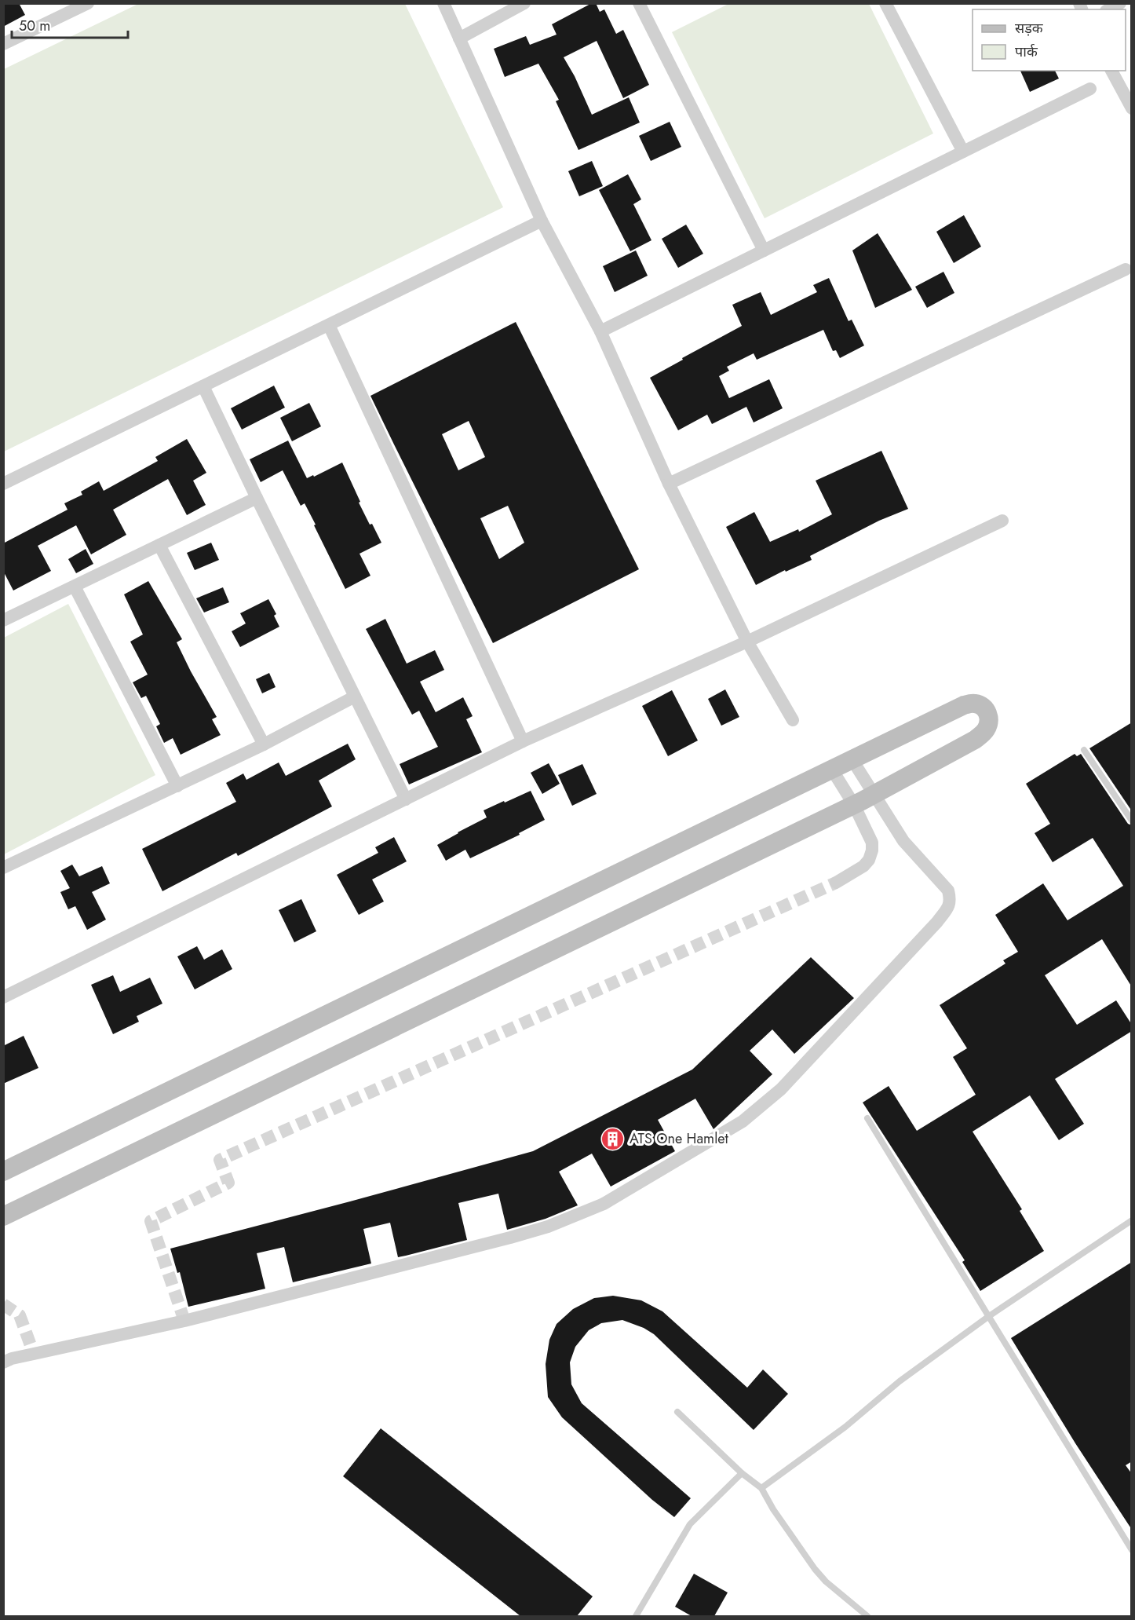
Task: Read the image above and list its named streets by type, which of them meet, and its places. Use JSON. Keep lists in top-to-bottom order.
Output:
{
  "places": {
    "building": ["ATS One Hamlet"]
  },
  "legend": ["सड़क", "पार्क"],
  "scale_bar": "50 m"
}
